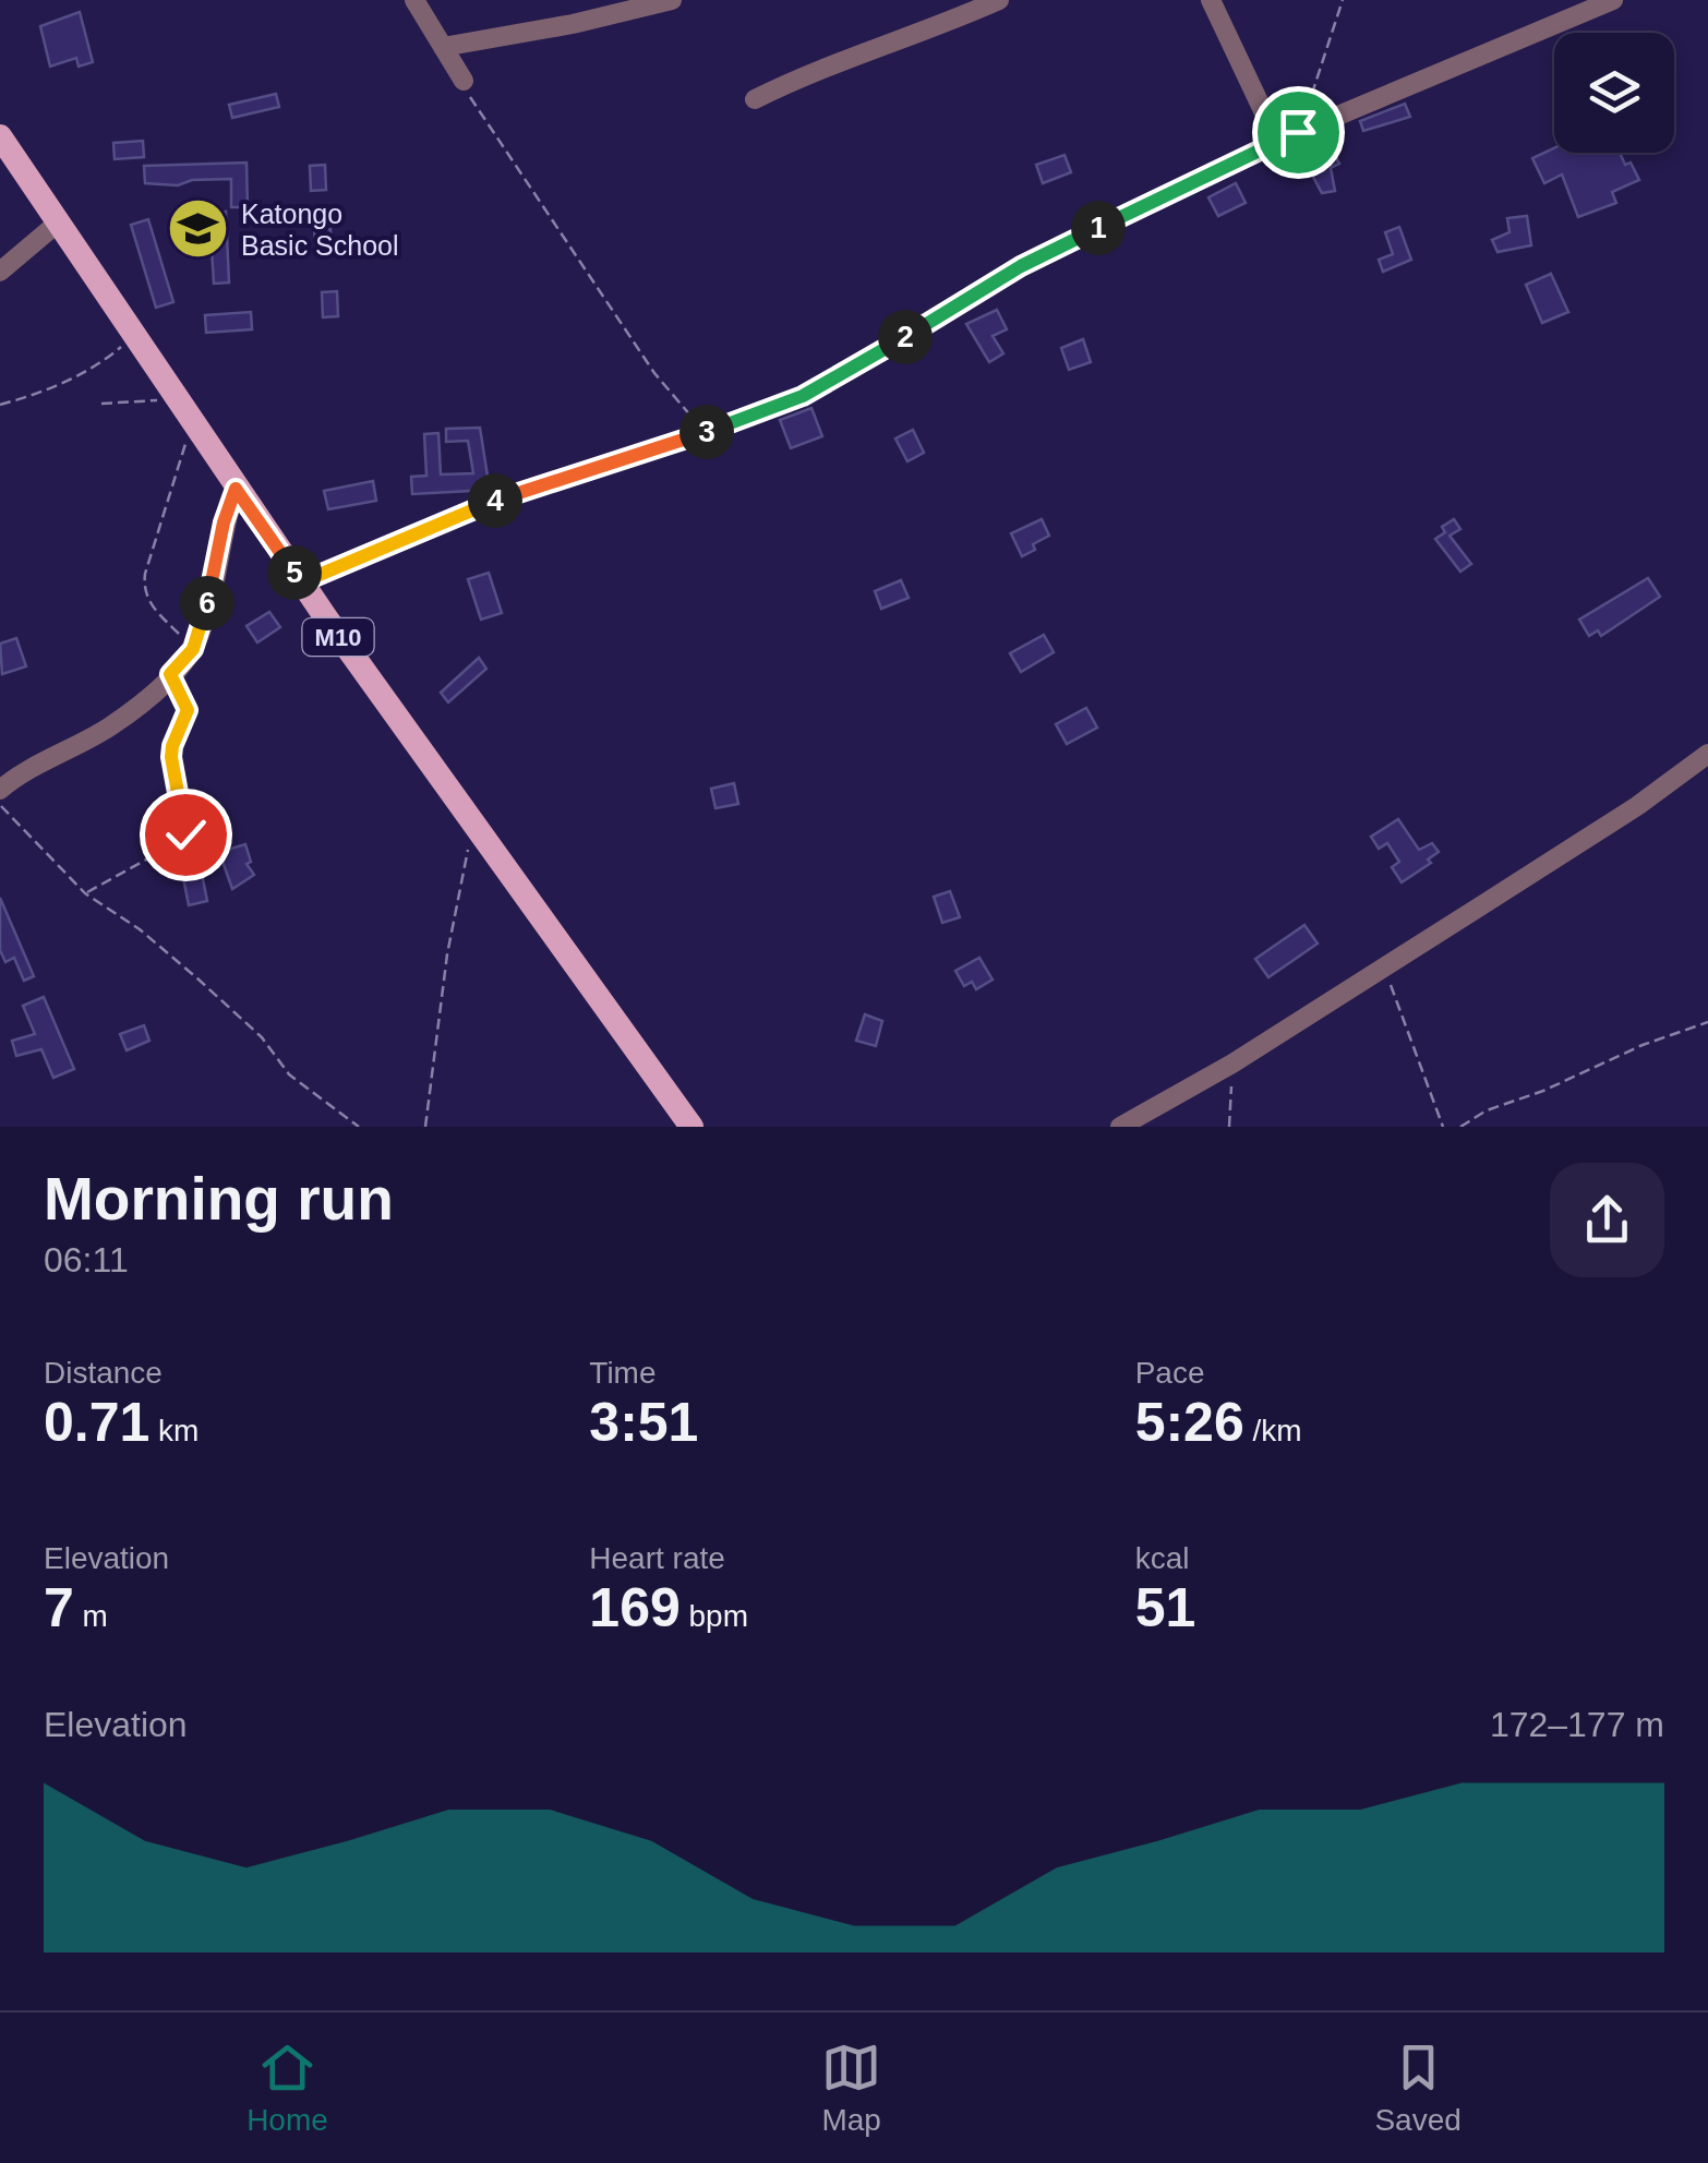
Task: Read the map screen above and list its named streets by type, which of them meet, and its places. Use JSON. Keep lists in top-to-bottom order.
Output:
{
  "streets": {
    "main road": ["M10"]
  },
  "places": {
    "school or university": ["Katongo Basic School"]
  },
  "page": {
    "pins": [
      "1",
      "2",
      "3",
      "4",
      "5",
      "6"
    ],
    "heading": ["Morning run", "06:11"],
    "stats": [
      ["Distance", "0.71 km"],
      ["Time", "3:51"],
      ["Pace", "5:26 /km"],
      ["Elevation", "7 m"],
      ["Heart rate", "169 bpm"],
      ["kcal", "51"]
    ],
    "chart": ["Elevation", "172–177 m"],
    "tabs": ["Home", "Map", "Saved"]
  }
}
